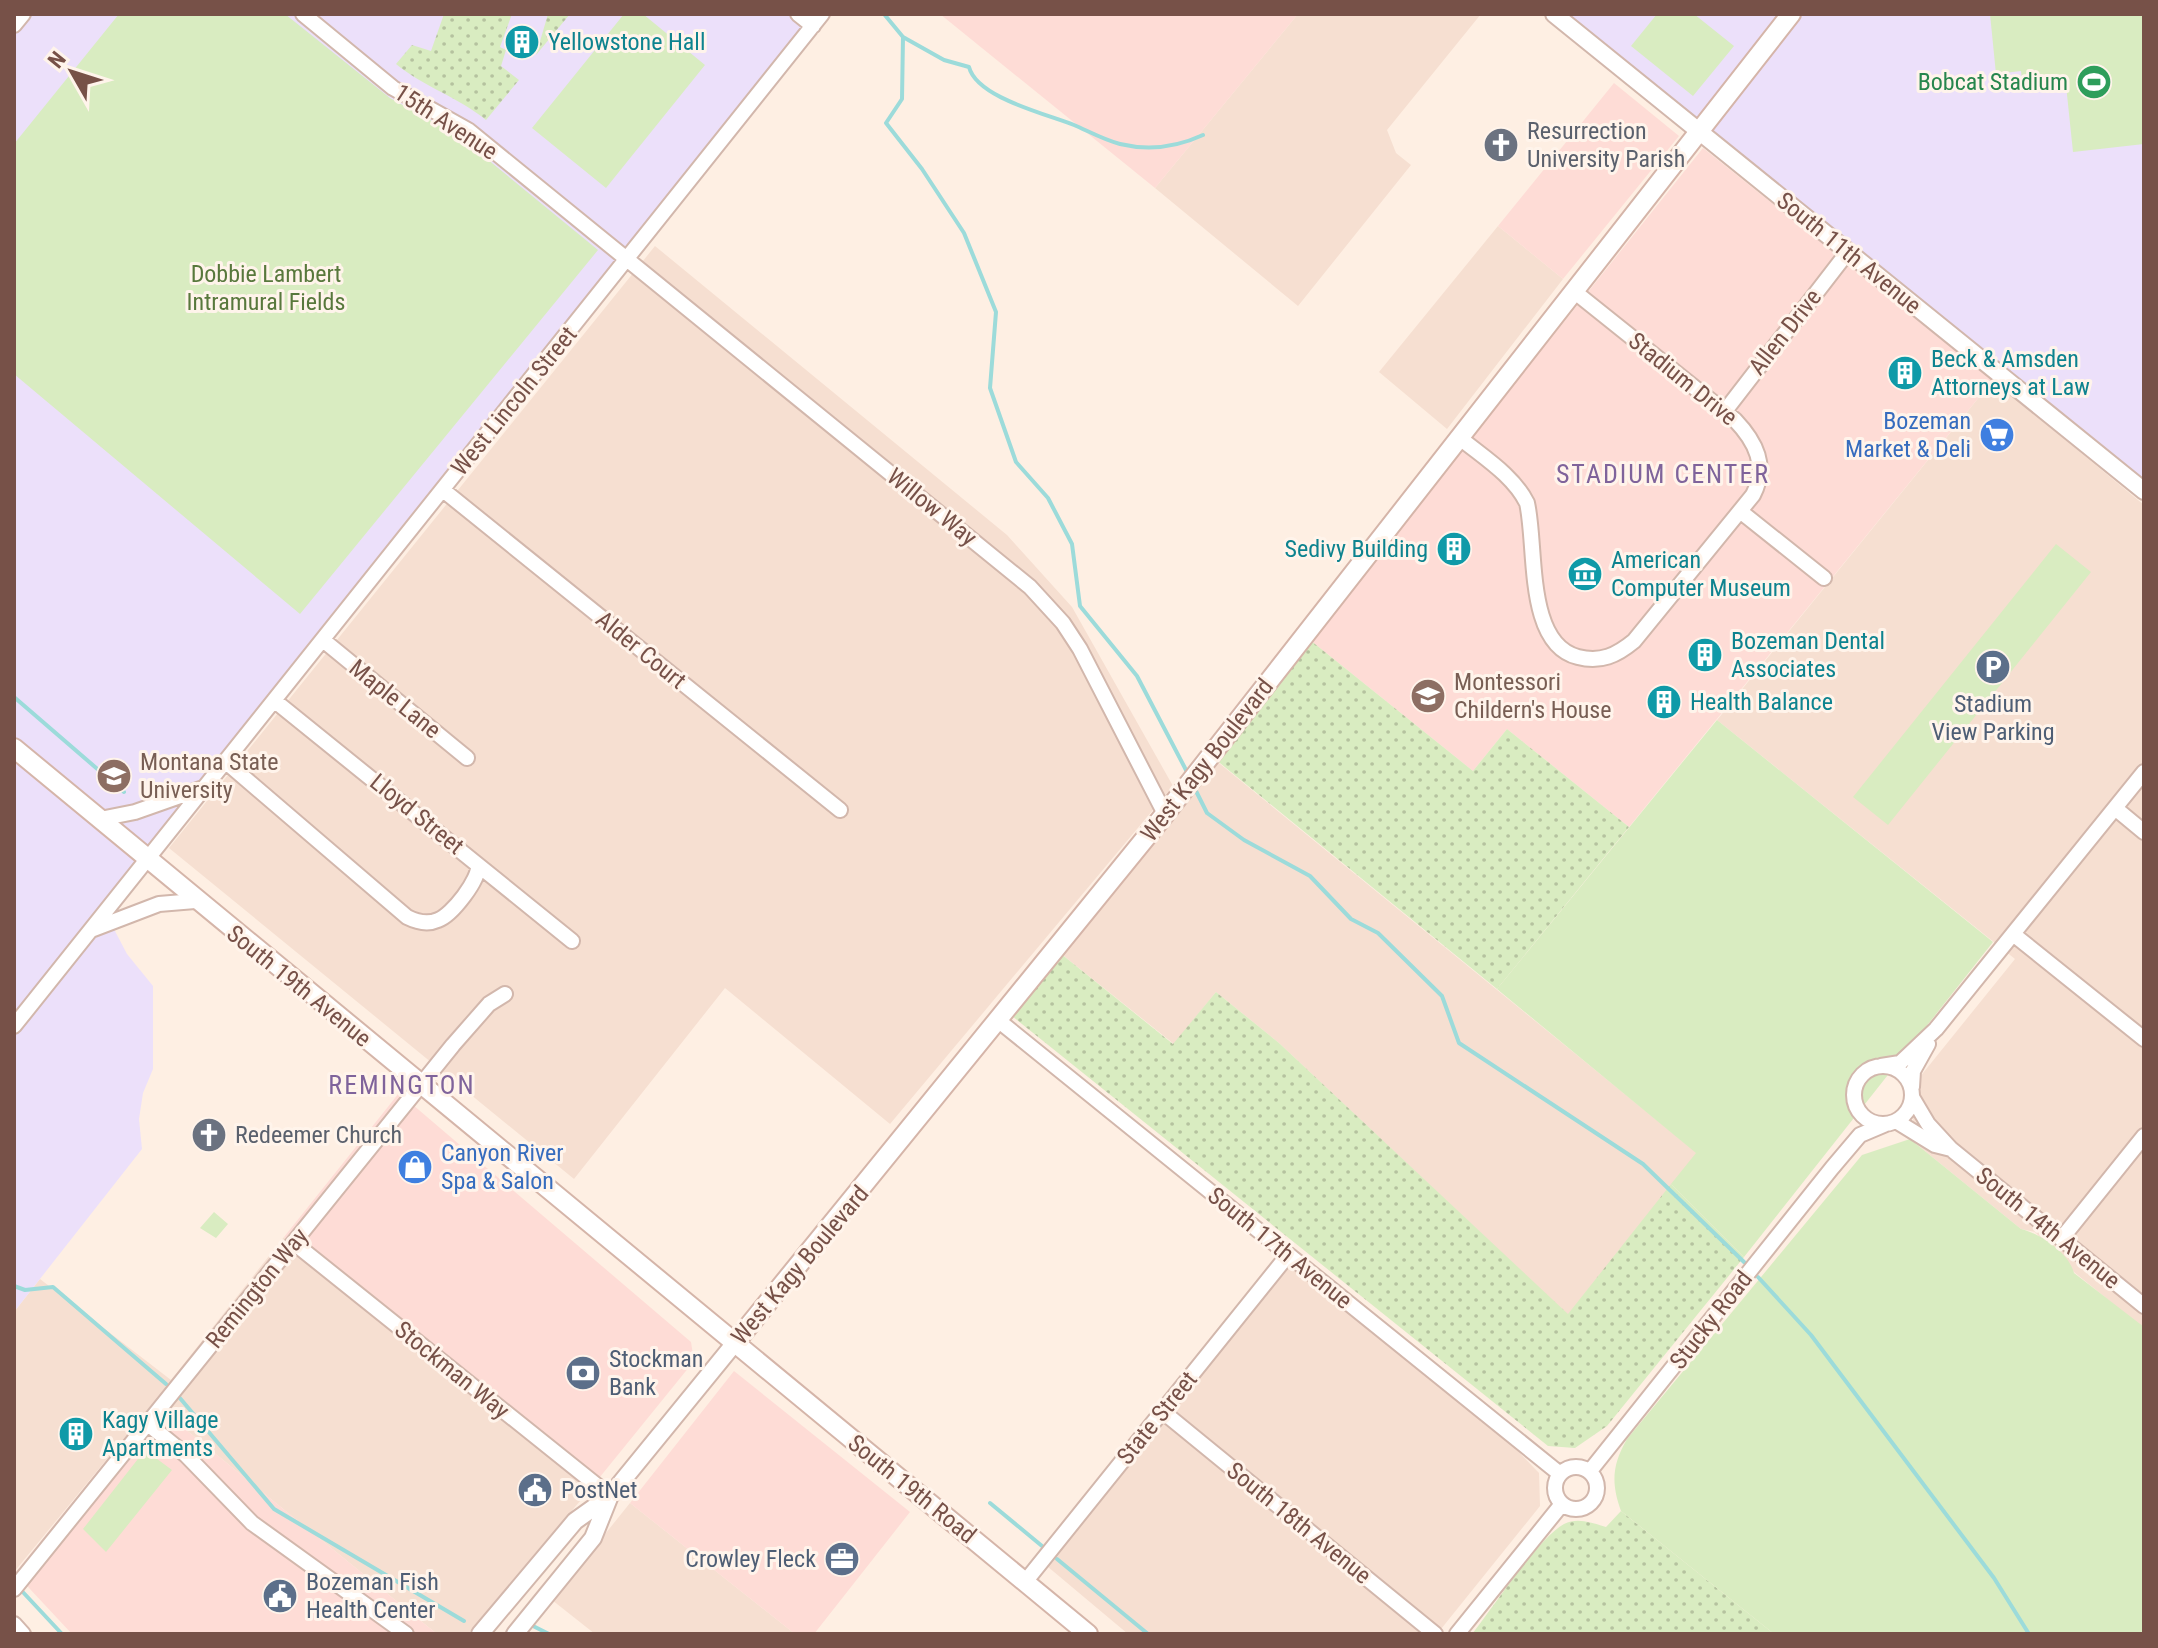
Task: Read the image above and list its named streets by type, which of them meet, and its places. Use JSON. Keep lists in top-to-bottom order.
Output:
{
  "streets": {
    "main road": ["West Kagy Boulevard", "South 19th Avenue", "South 19th Road"],
    "street": [
      "15th Avenue",
      "South 11th Avenue",
      "Allen Drive",
      "Stadium Drive",
      "West Lincoln Street",
      "Willow Way",
      "Alder Court",
      "Maple Lane",
      "Lloyd Street",
      "South 14th Avenue",
      "South 17th Avenue",
      "Remington Way",
      "Stucky Road",
      "Stockman Way",
      "State Street",
      "South 18th Avenue"
    ]
  },
  "crossings": [
    ["15th Avenue", "West Lincoln Street"],
    ["15th Avenue", "Willow Way"],
    ["South 11th Avenue", "Allen Drive"],
    ["South 11th Avenue", "West Kagy Boulevard"],
    ["Allen Drive", "Stadium Drive"],
    ["Stadium Drive", "West Kagy Boulevard"],
    ["West Lincoln Street", "Willow Way"],
    ["West Lincoln Street", "Alder Court"],
    ["West Lincoln Street", "Maple Lane"],
    ["West Lincoln Street", "Lloyd Street"],
    ["West Lincoln Street", "South 19th Avenue"],
    ["Willow Way", "West Kagy Boulevard"],
    ["West Kagy Boulevard", "South 19th Avenue"],
    ["West Kagy Boulevard", "South 17th Avenue"],
    ["West Kagy Boulevard", "Stockman Way"],
    ["West Kagy Boulevard", "South 19th Road"],
    ["South 19th Avenue", "Remington Way"],
    ["South 19th Avenue", "South 19th Road"],
    ["South 14th Avenue", "Stucky Road"],
    ["South 17th Avenue", "Stucky Road"],
    ["South 17th Avenue", "State Street"],
    ["Remington Way", "Stockman Way"],
    ["State Street", "South 19th Road"],
    ["State Street", "South 18th Avenue"]
  ],
  "districts": ["STADIUM CENTER", "REMINGTON"],
  "parks": ["Dobbie Lambert Intramural Fields"],
  "places": {
    "building": [
      "Yellowstone Hall",
      "Beck & Amsden Attorneys at Law",
      "Sedivy Building",
      "Bozeman Dental Associates",
      "Health Balance",
      "Kagy Village Apartments"
    ],
    "sports": ["Bobcat Stadium"],
    "church": ["Resurrection University Parish", "Redeemer Church"],
    "supermarket": ["Bozeman Market & Deli"],
    "museum": ["American Computer Museum"],
    "parking": ["Stadium View Parking"],
    "school or university": ["Montessori Childern's House", "Montana State University"],
    "shop": ["Canyon River Spa & Salon"],
    "bank": ["Stockman Bank"],
    "public building": ["PostNet", "Bozeman Fish Health Center"],
    "office": ["Crowley Fleck"]
  },
  "north": "top left"
}
